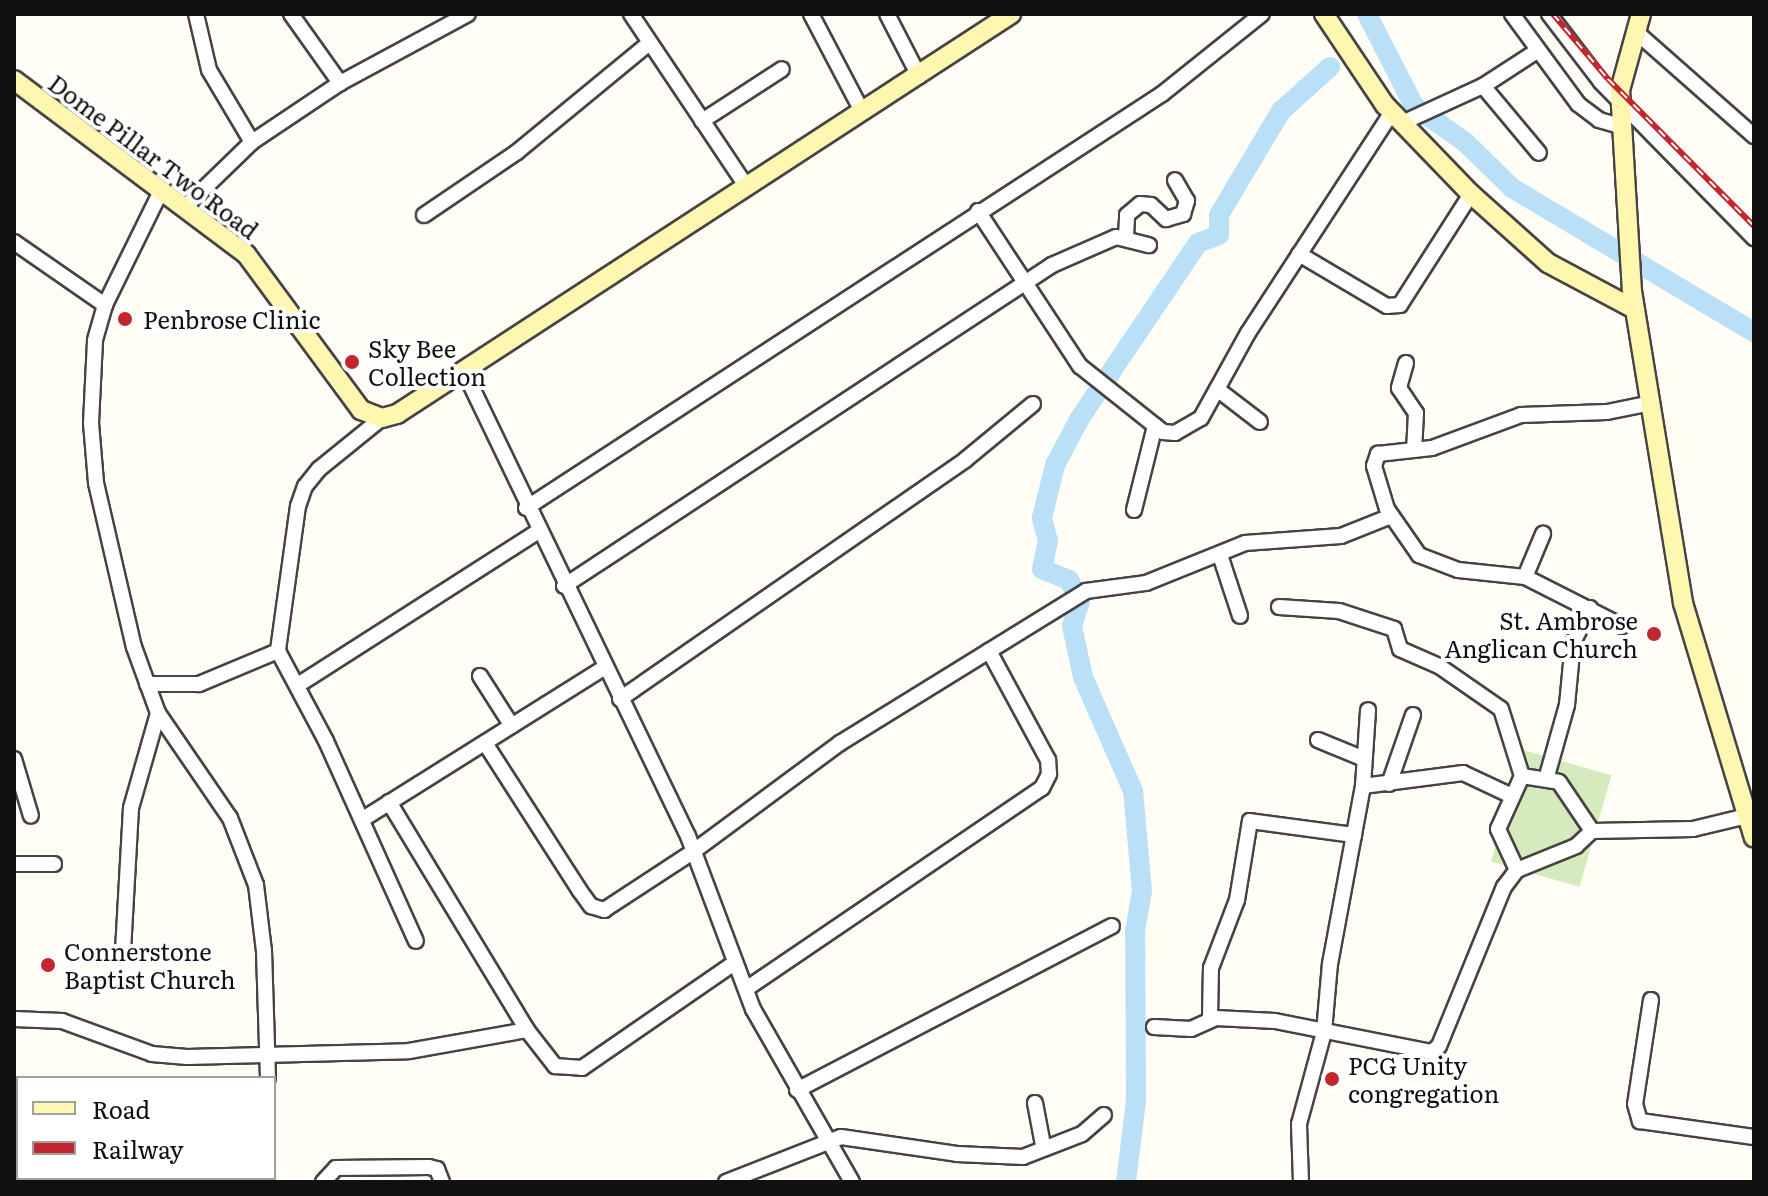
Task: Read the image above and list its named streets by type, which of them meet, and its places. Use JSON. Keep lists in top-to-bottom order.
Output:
{
  "streets": {
    "street": ["Dome Pillar Two Road"]
  },
  "places": [
    "Penbrose Clinic",
    "Sky Bee Collection",
    "St. Ambrose Anglican Church",
    "Connerstone Baptist Church",
    "PCG Unity congregation"
  ],
  "legend": ["Road", "Railway"]
}
